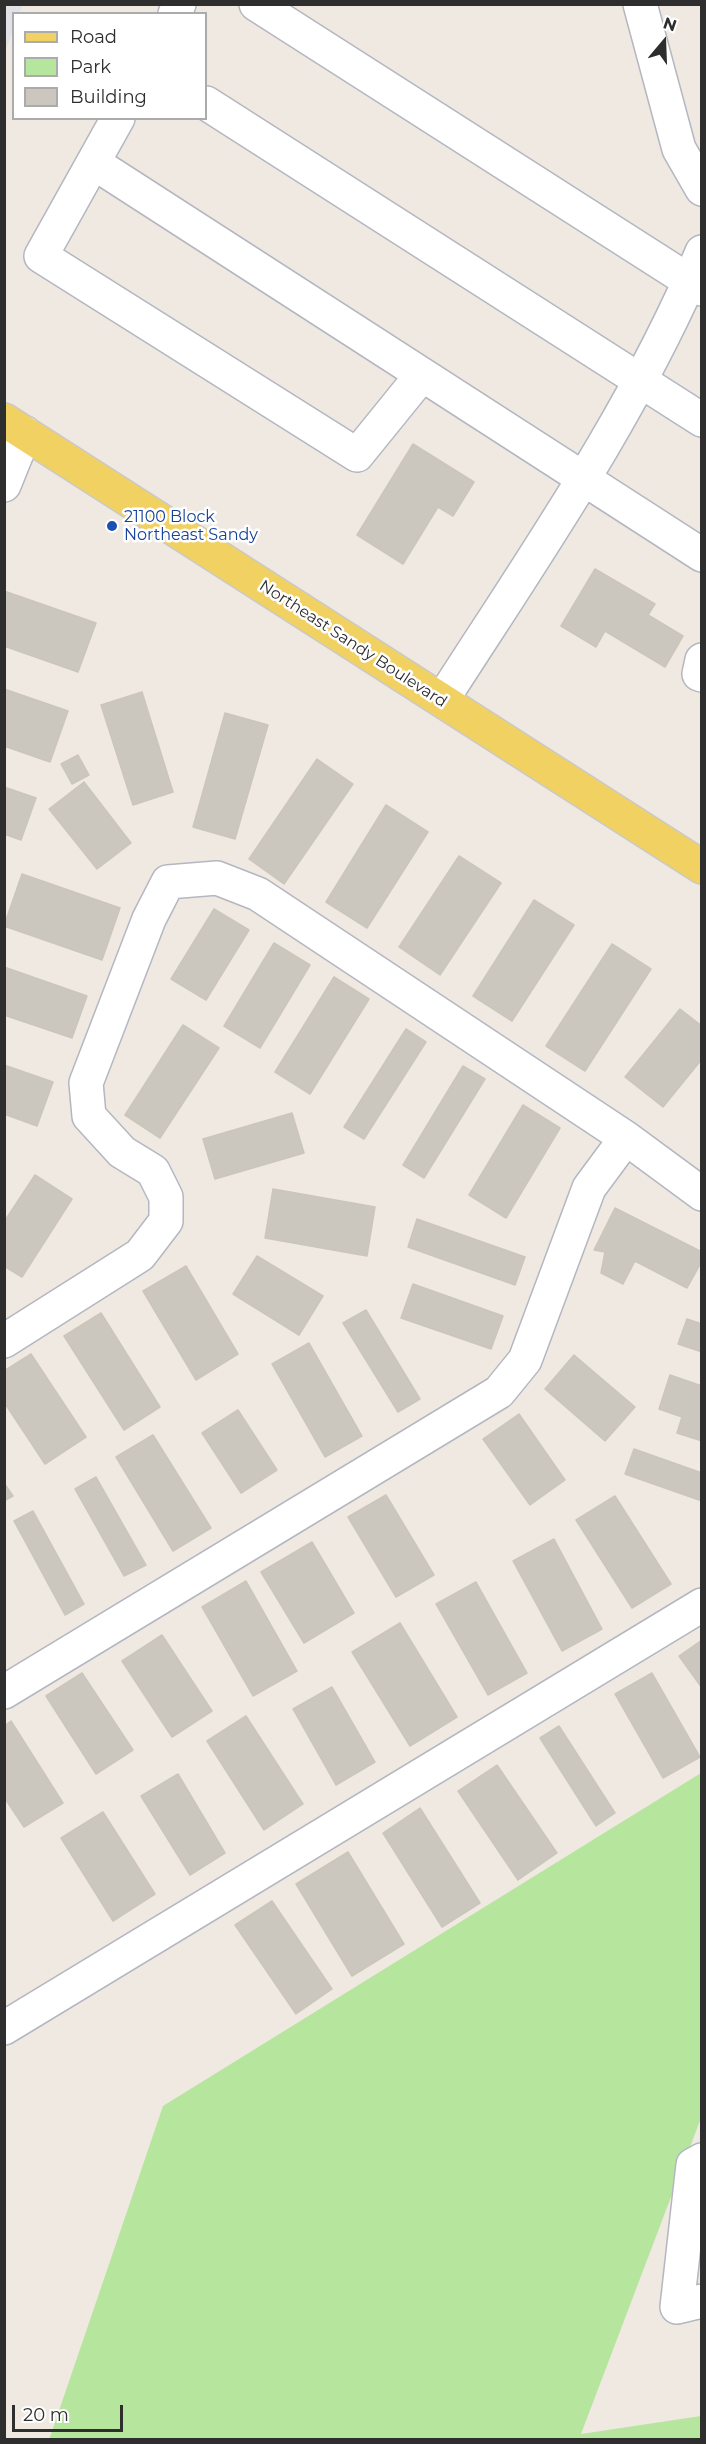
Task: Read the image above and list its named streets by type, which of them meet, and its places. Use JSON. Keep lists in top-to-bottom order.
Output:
{
  "streets": {
    "main road": ["Northeast Sandy Boulevard"]
  },
  "places": ["21100 Block Northeast Sandy"],
  "legend": ["Road", "Park", "Building"],
  "scale_bar": "20 m",
  "north": "top"
}
